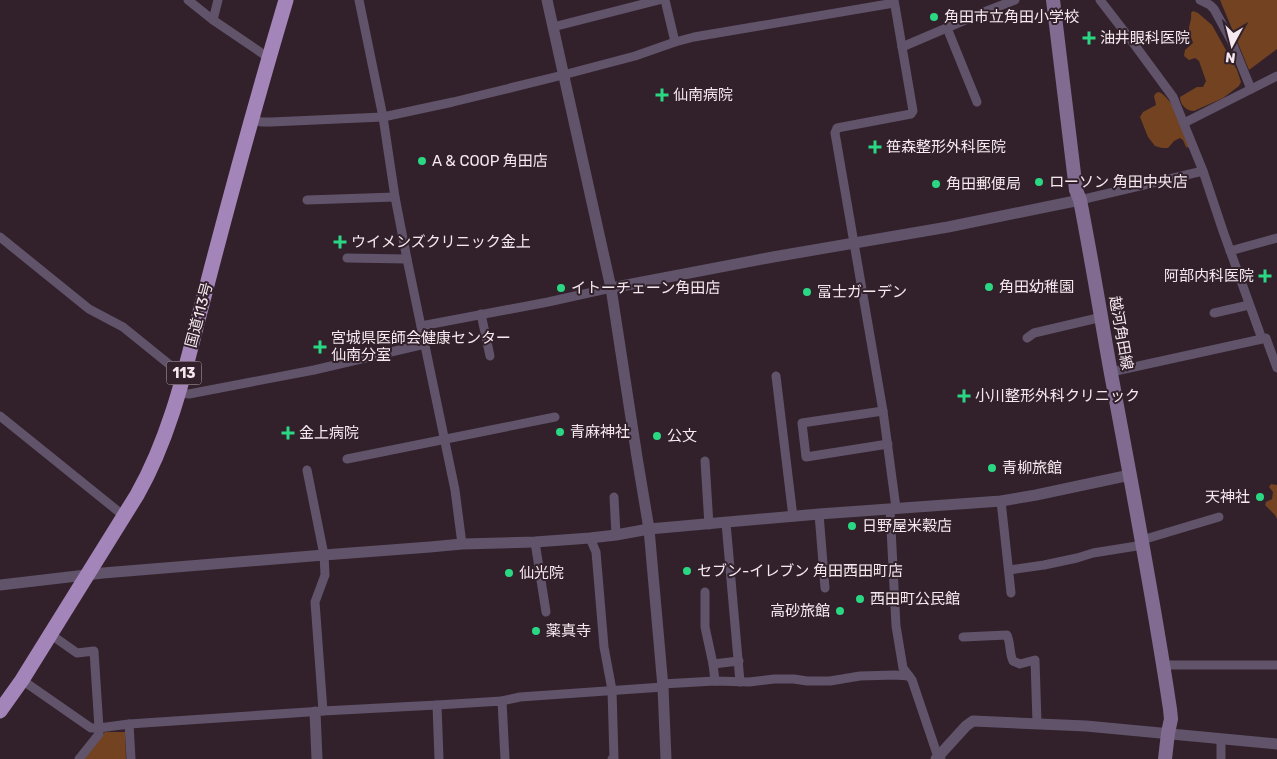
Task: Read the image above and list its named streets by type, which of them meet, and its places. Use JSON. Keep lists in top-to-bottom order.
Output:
{
  "streets": {
    "highway": ["国道113号", "113"],
    "main road": ["越河角田線"]
  },
  "places": {
    "other": [
      "角田市立角田小学校",
      "A & COOP 角田店",
      "ローソン 角田中央店",
      "角田郵便局",
      "角田幼稚園",
      "イトーチェーン角田店",
      "冨士ガーデン",
      "青麻神社",
      "公文",
      "青柳旅館",
      "天神社",
      "日野屋米穀店",
      "セブン-イレブン 角田西田町店",
      "仙光院",
      "西田町公民館",
      "高砂旅館",
      "薬真寺"
    ],
    "health": [
      "油井眼科医院",
      "仙南病院",
      "笹森整形外科医院",
      "ウイメンズクリニック金上",
      "阿部内科医院",
      "宮城県医師会健康センター 仙南分室",
      "小川整形外科クリニック",
      "金上病院"
    ]
  },
  "north": "bottom"
}
